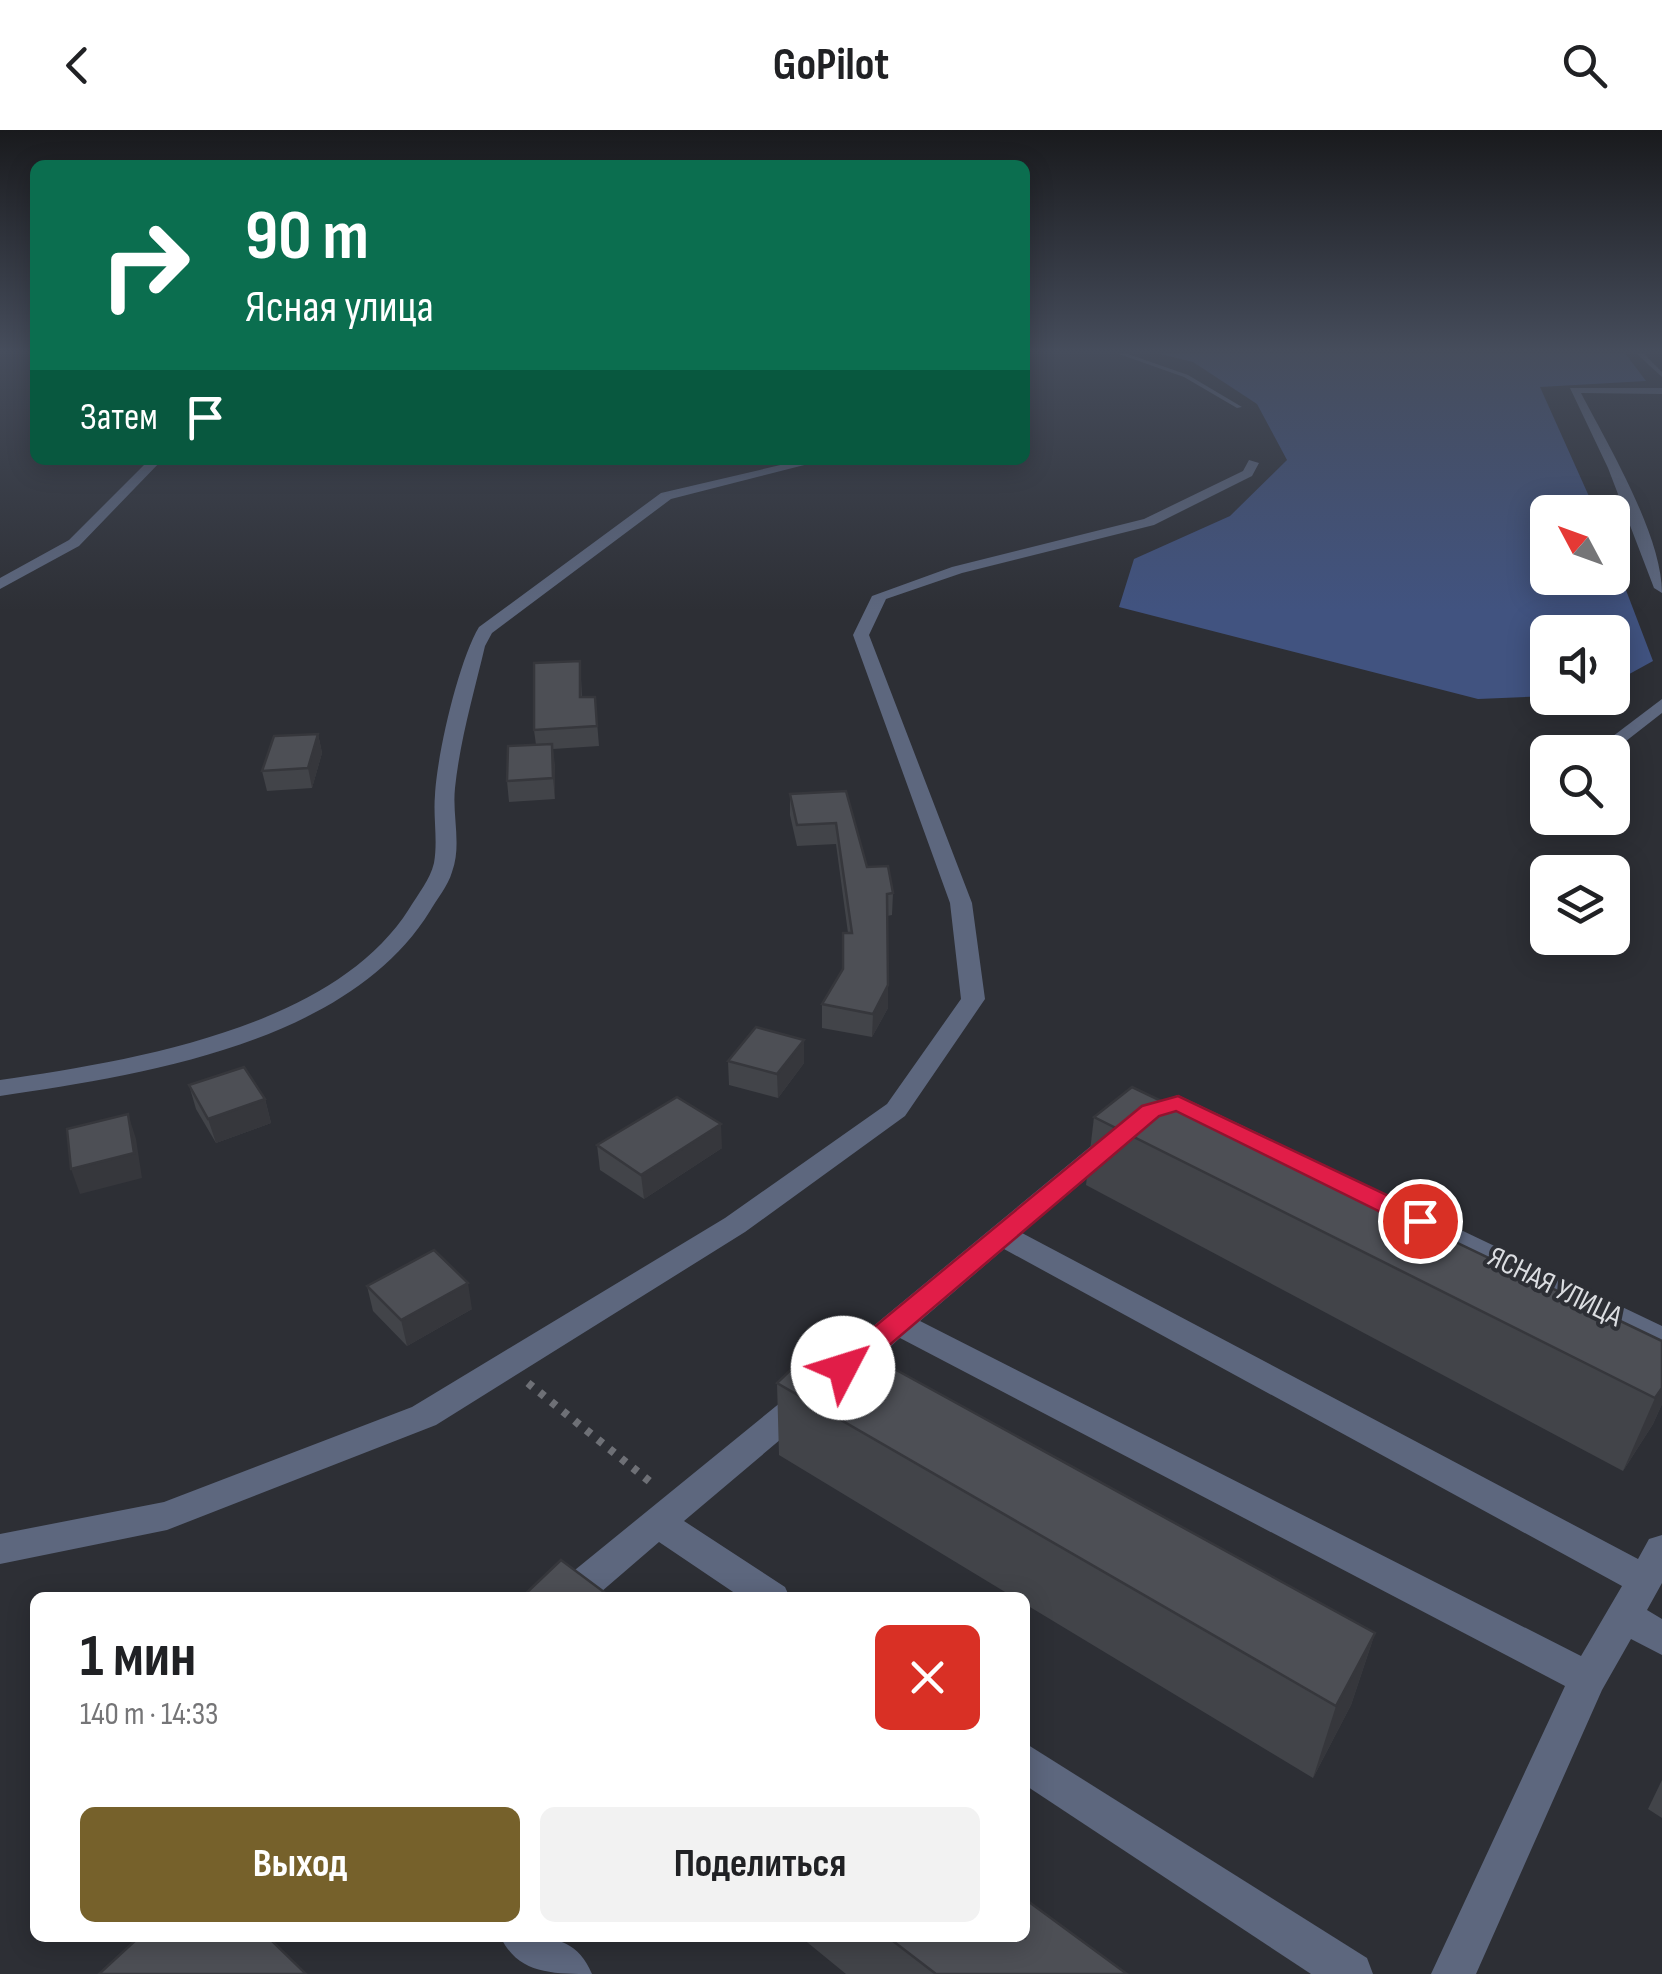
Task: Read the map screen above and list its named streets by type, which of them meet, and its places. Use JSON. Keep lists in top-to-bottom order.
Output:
{
  "streets": {
    "street": ["ЯСНАЯ УЛИЦА"]
  },
  "north": "top left",
  "page": {
    "header": "GoPilot",
    "turn": ["90 m", "Ясная улица"],
    "then": "Затем",
    "heading": ["1 мин", "140 m · 14:33"],
    "buttons": ["Выход", "Поделиться"]
  }
}
